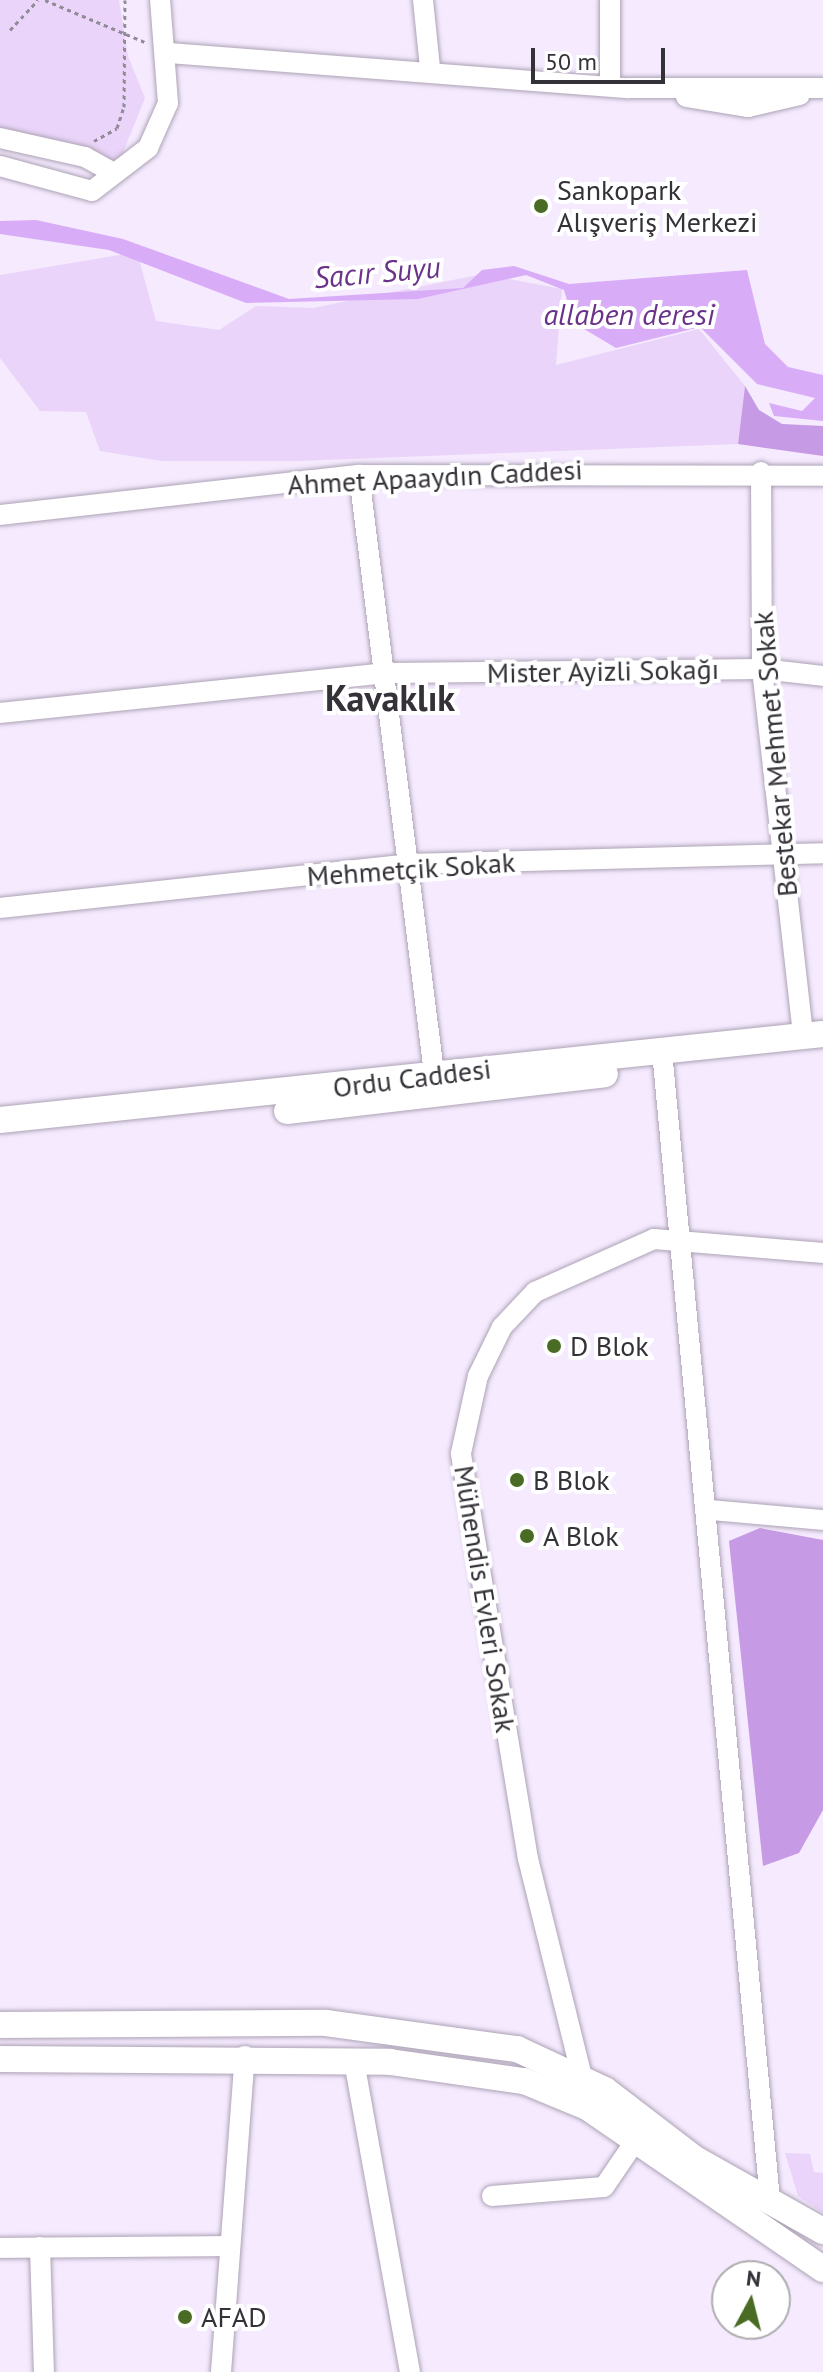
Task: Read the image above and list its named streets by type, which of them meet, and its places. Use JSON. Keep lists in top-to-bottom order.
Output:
{
  "streets": {
    "main road": ["Ordu Caddesi"],
    "street": [
      "Ahmet Apaaydın Caddesi",
      "Mister Ayizli Sokağı",
      "Bestekar Mehmet Sokak",
      "Mehmetçik Sokak",
      "Mühendis Evleri Sokak"
    ]
  },
  "crossings": [
    ["Ahmet Apaaydın Caddesi", "Bestekar Mehmet Sokak"],
    ["Mister Ayizli Sokağı", "Bestekar Mehmet Sokak"],
    ["Bestekar Mehmet Sokak", "Mehmetçik Sokak"],
    ["Bestekar Mehmet Sokak", "Ordu Caddesi"]
  ],
  "districts": ["Kavaklık"],
  "water": ["Sacır Suyu", "allaben deresi"],
  "places": [
    "Sankopark Alışveriş Merkezi",
    "D Blok",
    "B Blok",
    "A Blok",
    "AFAD"
  ],
  "scale_bar": "50 m",
  "north": "top"
}
